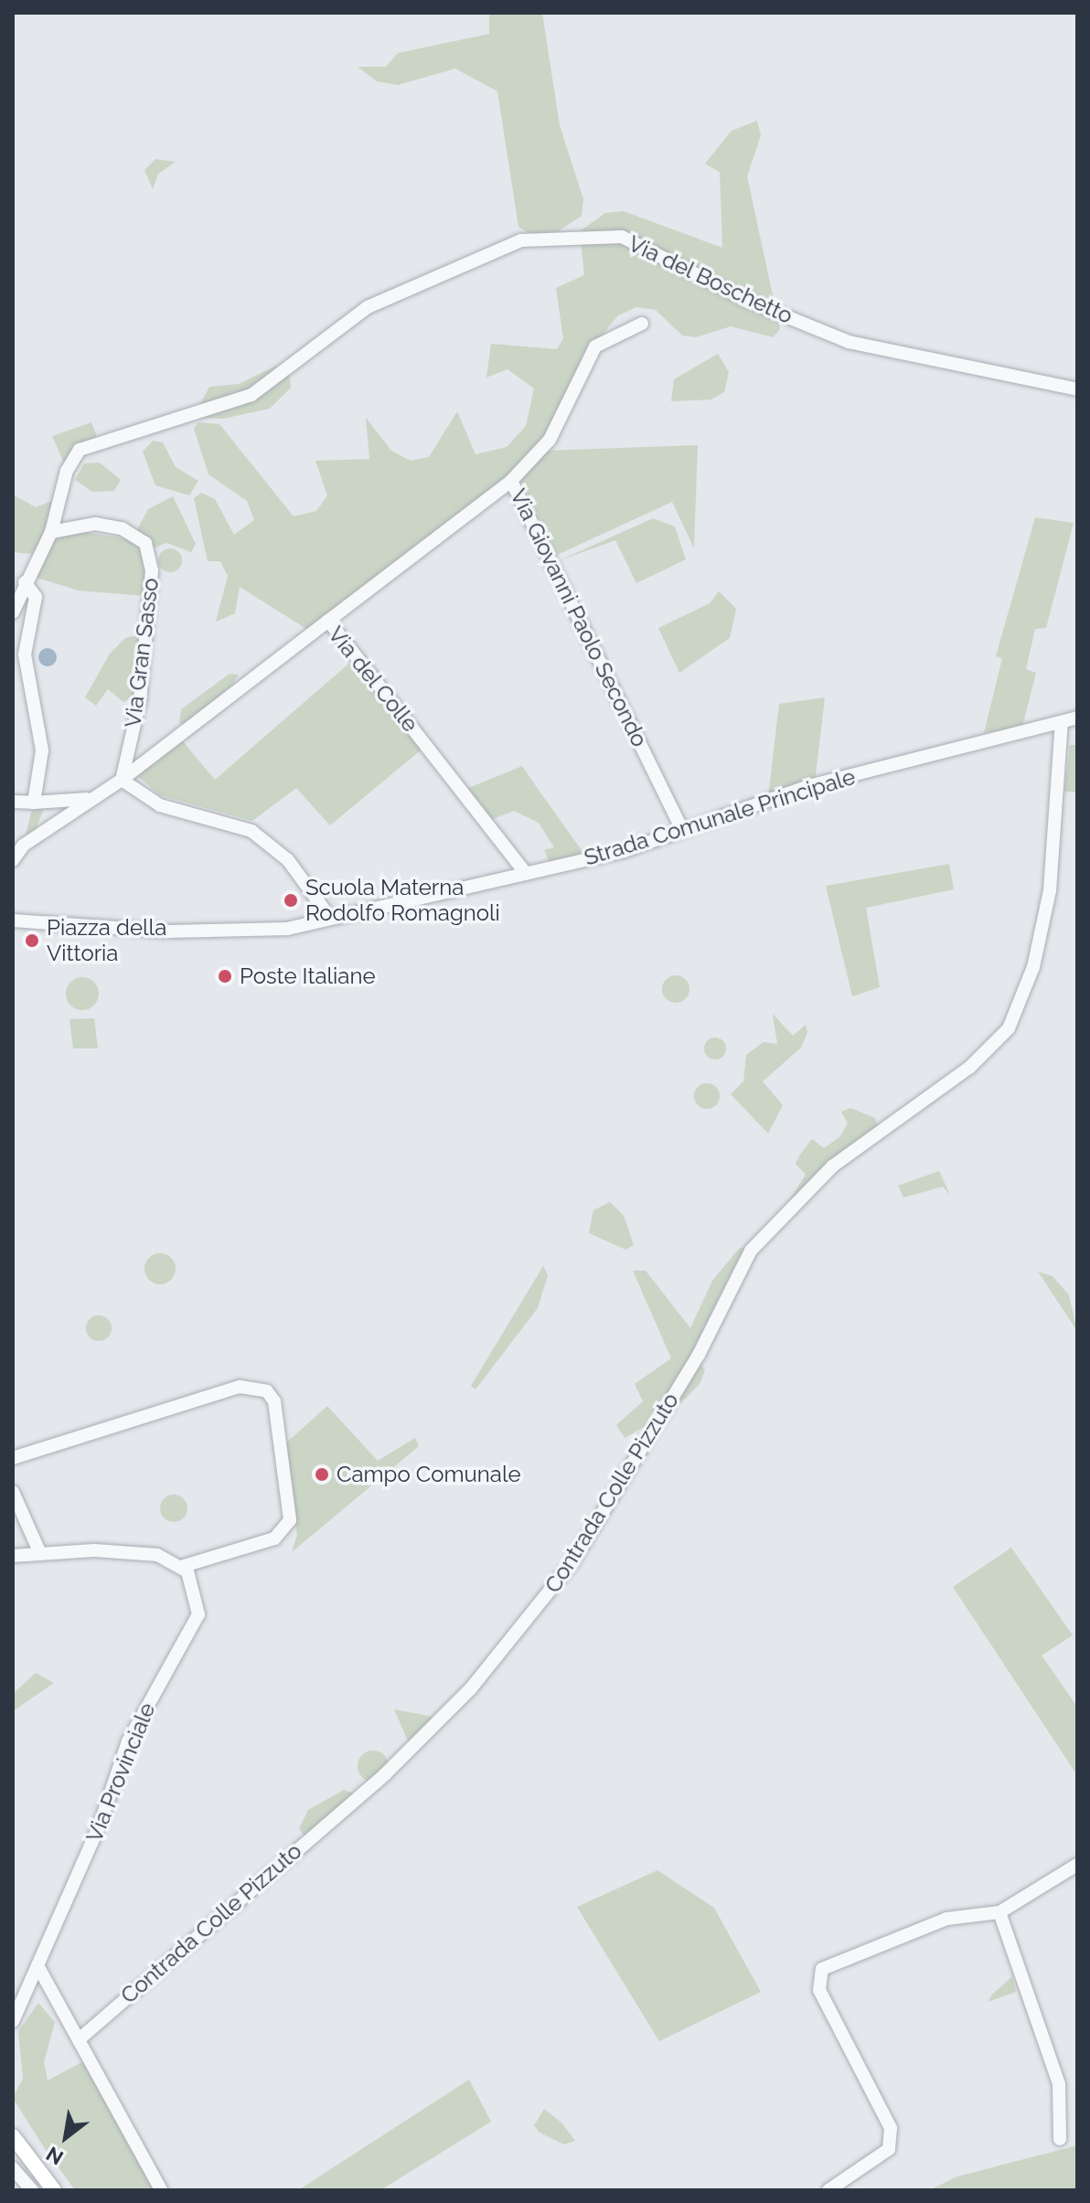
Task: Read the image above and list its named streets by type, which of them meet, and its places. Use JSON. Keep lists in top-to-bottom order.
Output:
{
  "streets": {
    "street": [
      "Via del Boschetto",
      "Via Giovanni Paolo Secondo",
      "Via Gran Sasso",
      "Via del Colle",
      "Strada Comunale Principale",
      "Contrada Colle Pizzuto",
      "Via Provinciale"
    ]
  },
  "crossings": [
    ["Via del Boschetto", "Via Gran Sasso"],
    ["Via Giovanni Paolo Secondo", "Strada Comunale Principale"],
    ["Via Gran Sasso", "Via del Colle"],
    ["Via del Colle", "Strada Comunale Principale"],
    ["Strada Comunale Principale", "Contrada Colle Pizzuto"]
  ],
  "places": [
    "Scuola Materna Rodolfo Romagnoli",
    "Piazza della Vittoria",
    "Poste Italiane",
    "Campo Comunale"
  ],
  "north": "bottom left"
}
